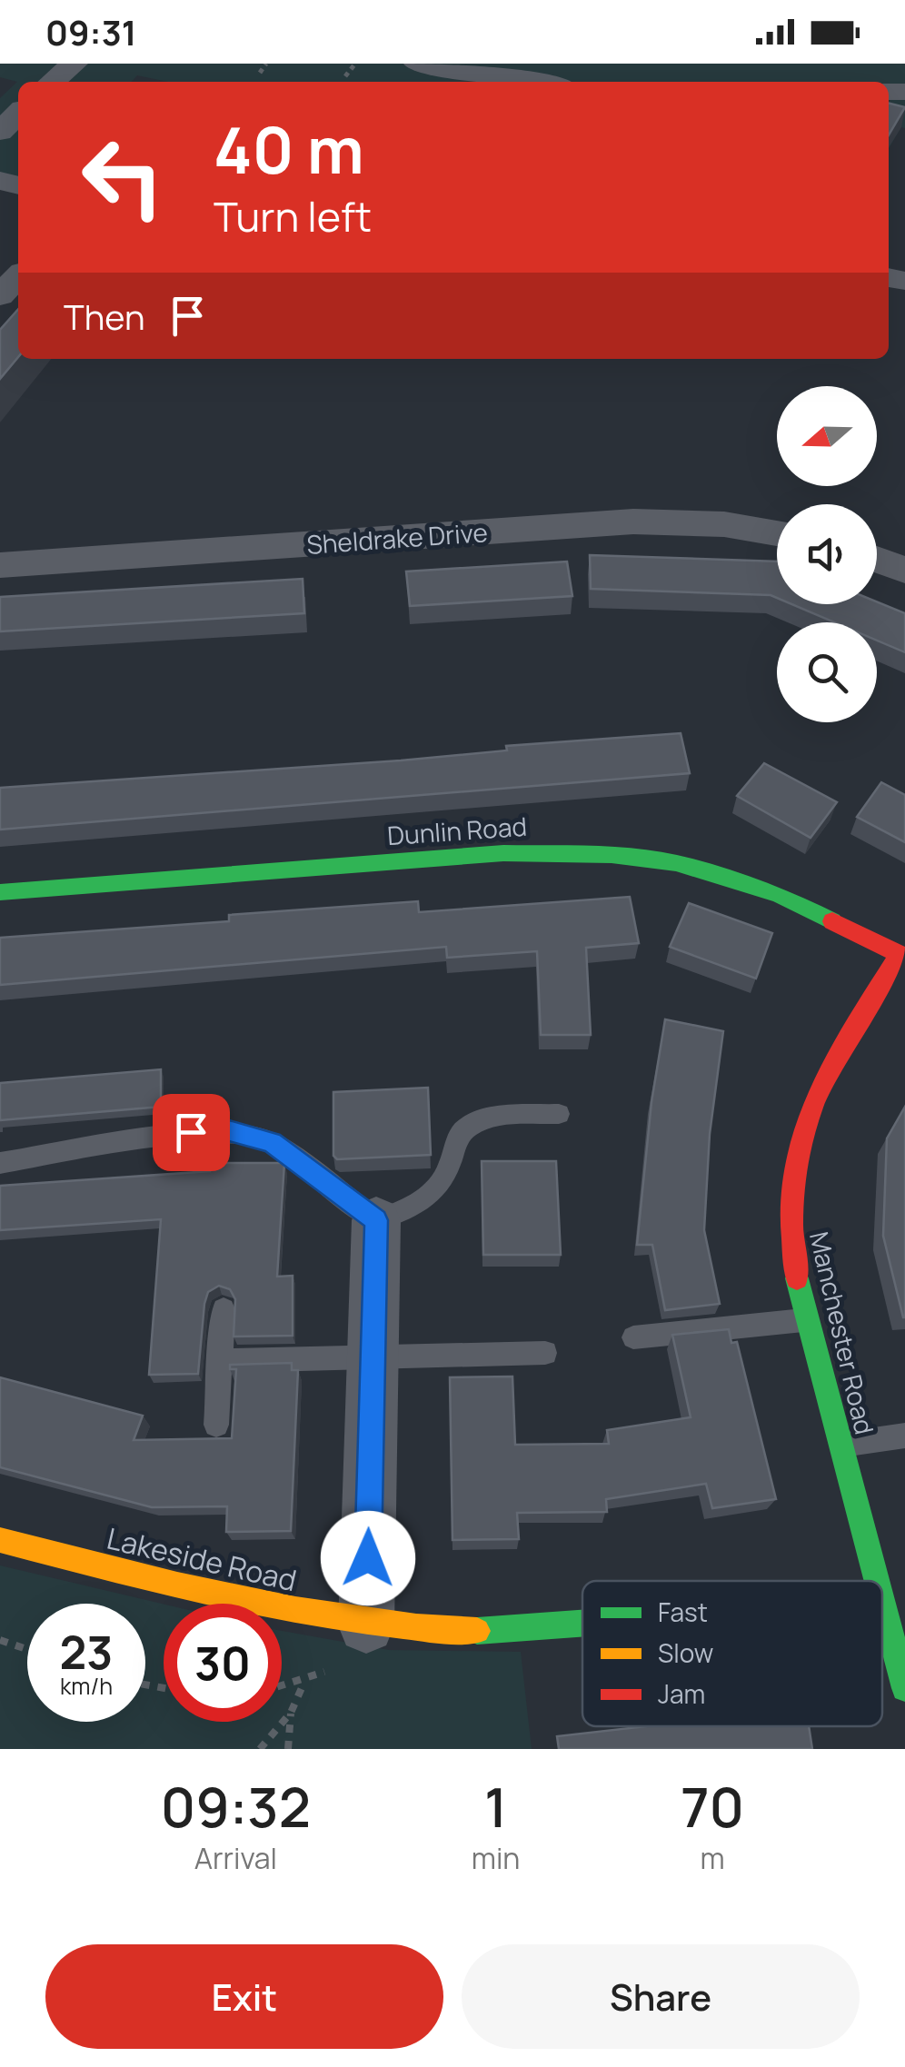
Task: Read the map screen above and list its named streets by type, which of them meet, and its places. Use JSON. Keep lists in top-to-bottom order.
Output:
{
  "streets": {
    "street": [
      "Sheldrake Drive",
      "Dunlin Road",
      "Manchester Road",
      "Lakeside Road"
    ]
  },
  "crossings": [
    ["Dunlin Road", "Manchester Road"]
  ],
  "legend": ["Fast", "Slow", "Jam"],
  "north": "left",
  "page": {
    "status": "09:31",
    "turn": ["40 m", "Turn left"],
    "then": "Then",
    "speed": "23 km/h",
    "limit": "30",
    "eta": [
      "09:32",
      "Arrival",
      "1",
      "min",
      "70",
      "m"
    ],
    "buttons": ["Exit", "Share"]
  }
}
